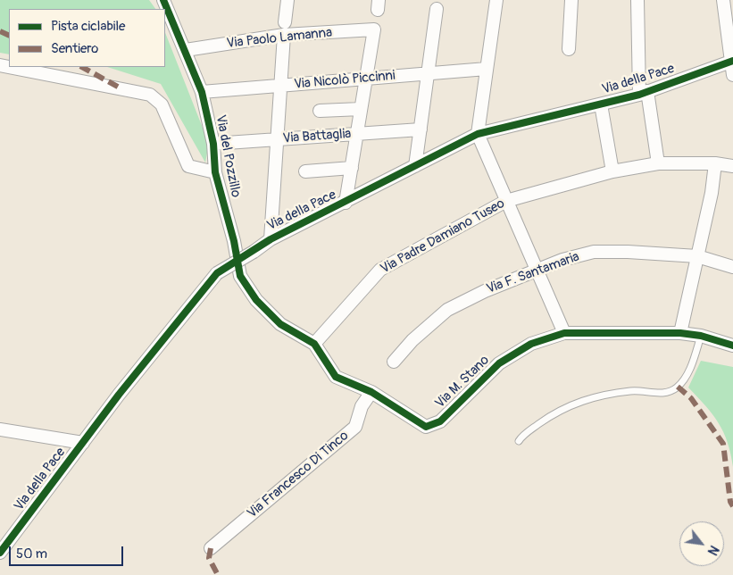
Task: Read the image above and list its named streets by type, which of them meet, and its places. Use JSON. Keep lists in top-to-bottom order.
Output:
{
  "streets": {
    "street": [
      "Via Paolo Lamanna",
      "Via della Pace",
      "Via Nicolò Piccinni",
      "Via Battaglia",
      "Via del Pozzillo",
      "Via Padre Damiano Tuseo",
      "Via F. Santamaria",
      "Via M. Stano",
      "Via Francesco Di Tinco"
    ]
  },
  "crossings": [
    ["Via Paolo Lamanna", "Via Nicolò Piccinni"],
    ["Via Paolo Lamanna", "Via del Pozzillo"],
    ["Via Nicolò Piccinni", "Via del Pozzillo"],
    ["Via Battaglia", "Via del Pozzillo"],
    ["Via del Pozzillo", "Via Padre Damiano Tuseo"],
    ["Via del Pozzillo", "Via M. Stano"],
    ["Via Padre Damiano Tuseo", "Via M. Stano"],
    ["Via M. Stano", "Via Francesco Di Tinco"]
  ],
  "legend": ["Pista ciclabile", "Sentiero"],
  "scale_bar": "50 m",
  "north": "bottom right"
}
